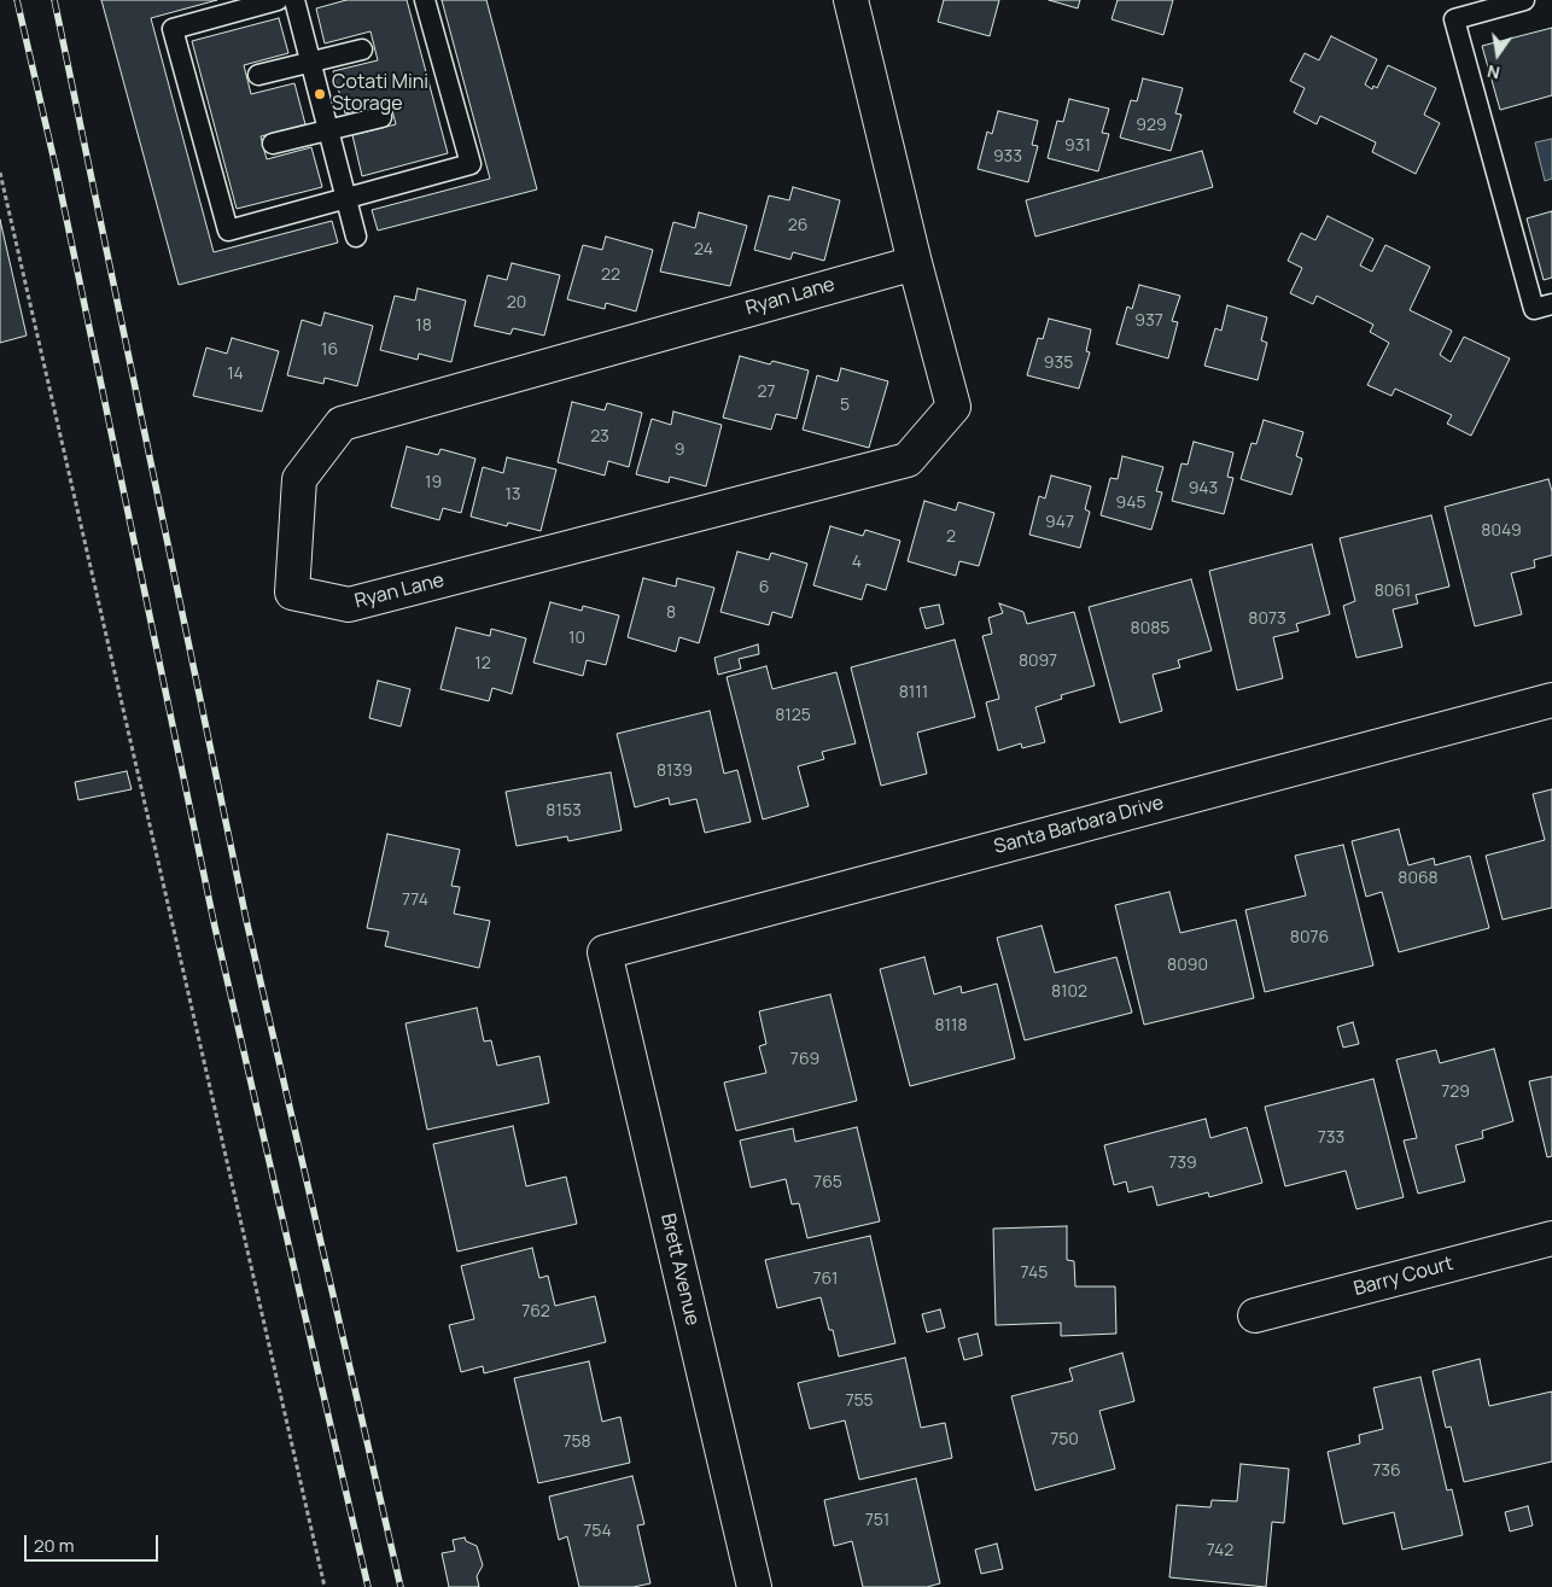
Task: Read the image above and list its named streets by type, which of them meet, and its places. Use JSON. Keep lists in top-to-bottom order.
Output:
{
  "streets": {
    "street": [
      "Ryan Lane",
      "Santa Barbara Drive",
      "Brett Avenue",
      "Barry Court"
    ]
  },
  "crossings": [
    ["Santa Barbara Drive", "Brett Avenue"]
  ],
  "places": ["Cotati Mini Storage"],
  "house_numbers": [
    "929",
    "931",
    "933",
    "26",
    "24",
    "22",
    "20",
    "937",
    "18",
    "16",
    "935",
    "14",
    "27",
    "5",
    "23",
    "9",
    "19",
    "943",
    "13",
    "945",
    "947",
    "8049",
    "2",
    "4",
    "6",
    "8061",
    "8",
    "8073",
    "8085",
    "10",
    "8097",
    "12",
    "8111",
    "8125",
    "8139",
    "8153",
    "8068",
    "774",
    "8076",
    "8090",
    "8102",
    "8118",
    "769",
    "729",
    "733",
    "739",
    "765",
    "745",
    "761",
    "762",
    "755",
    "750",
    "758",
    "736",
    "751",
    "754",
    "742"
  ],
  "scale_bar": "20 m",
  "north": "bottom"
}
